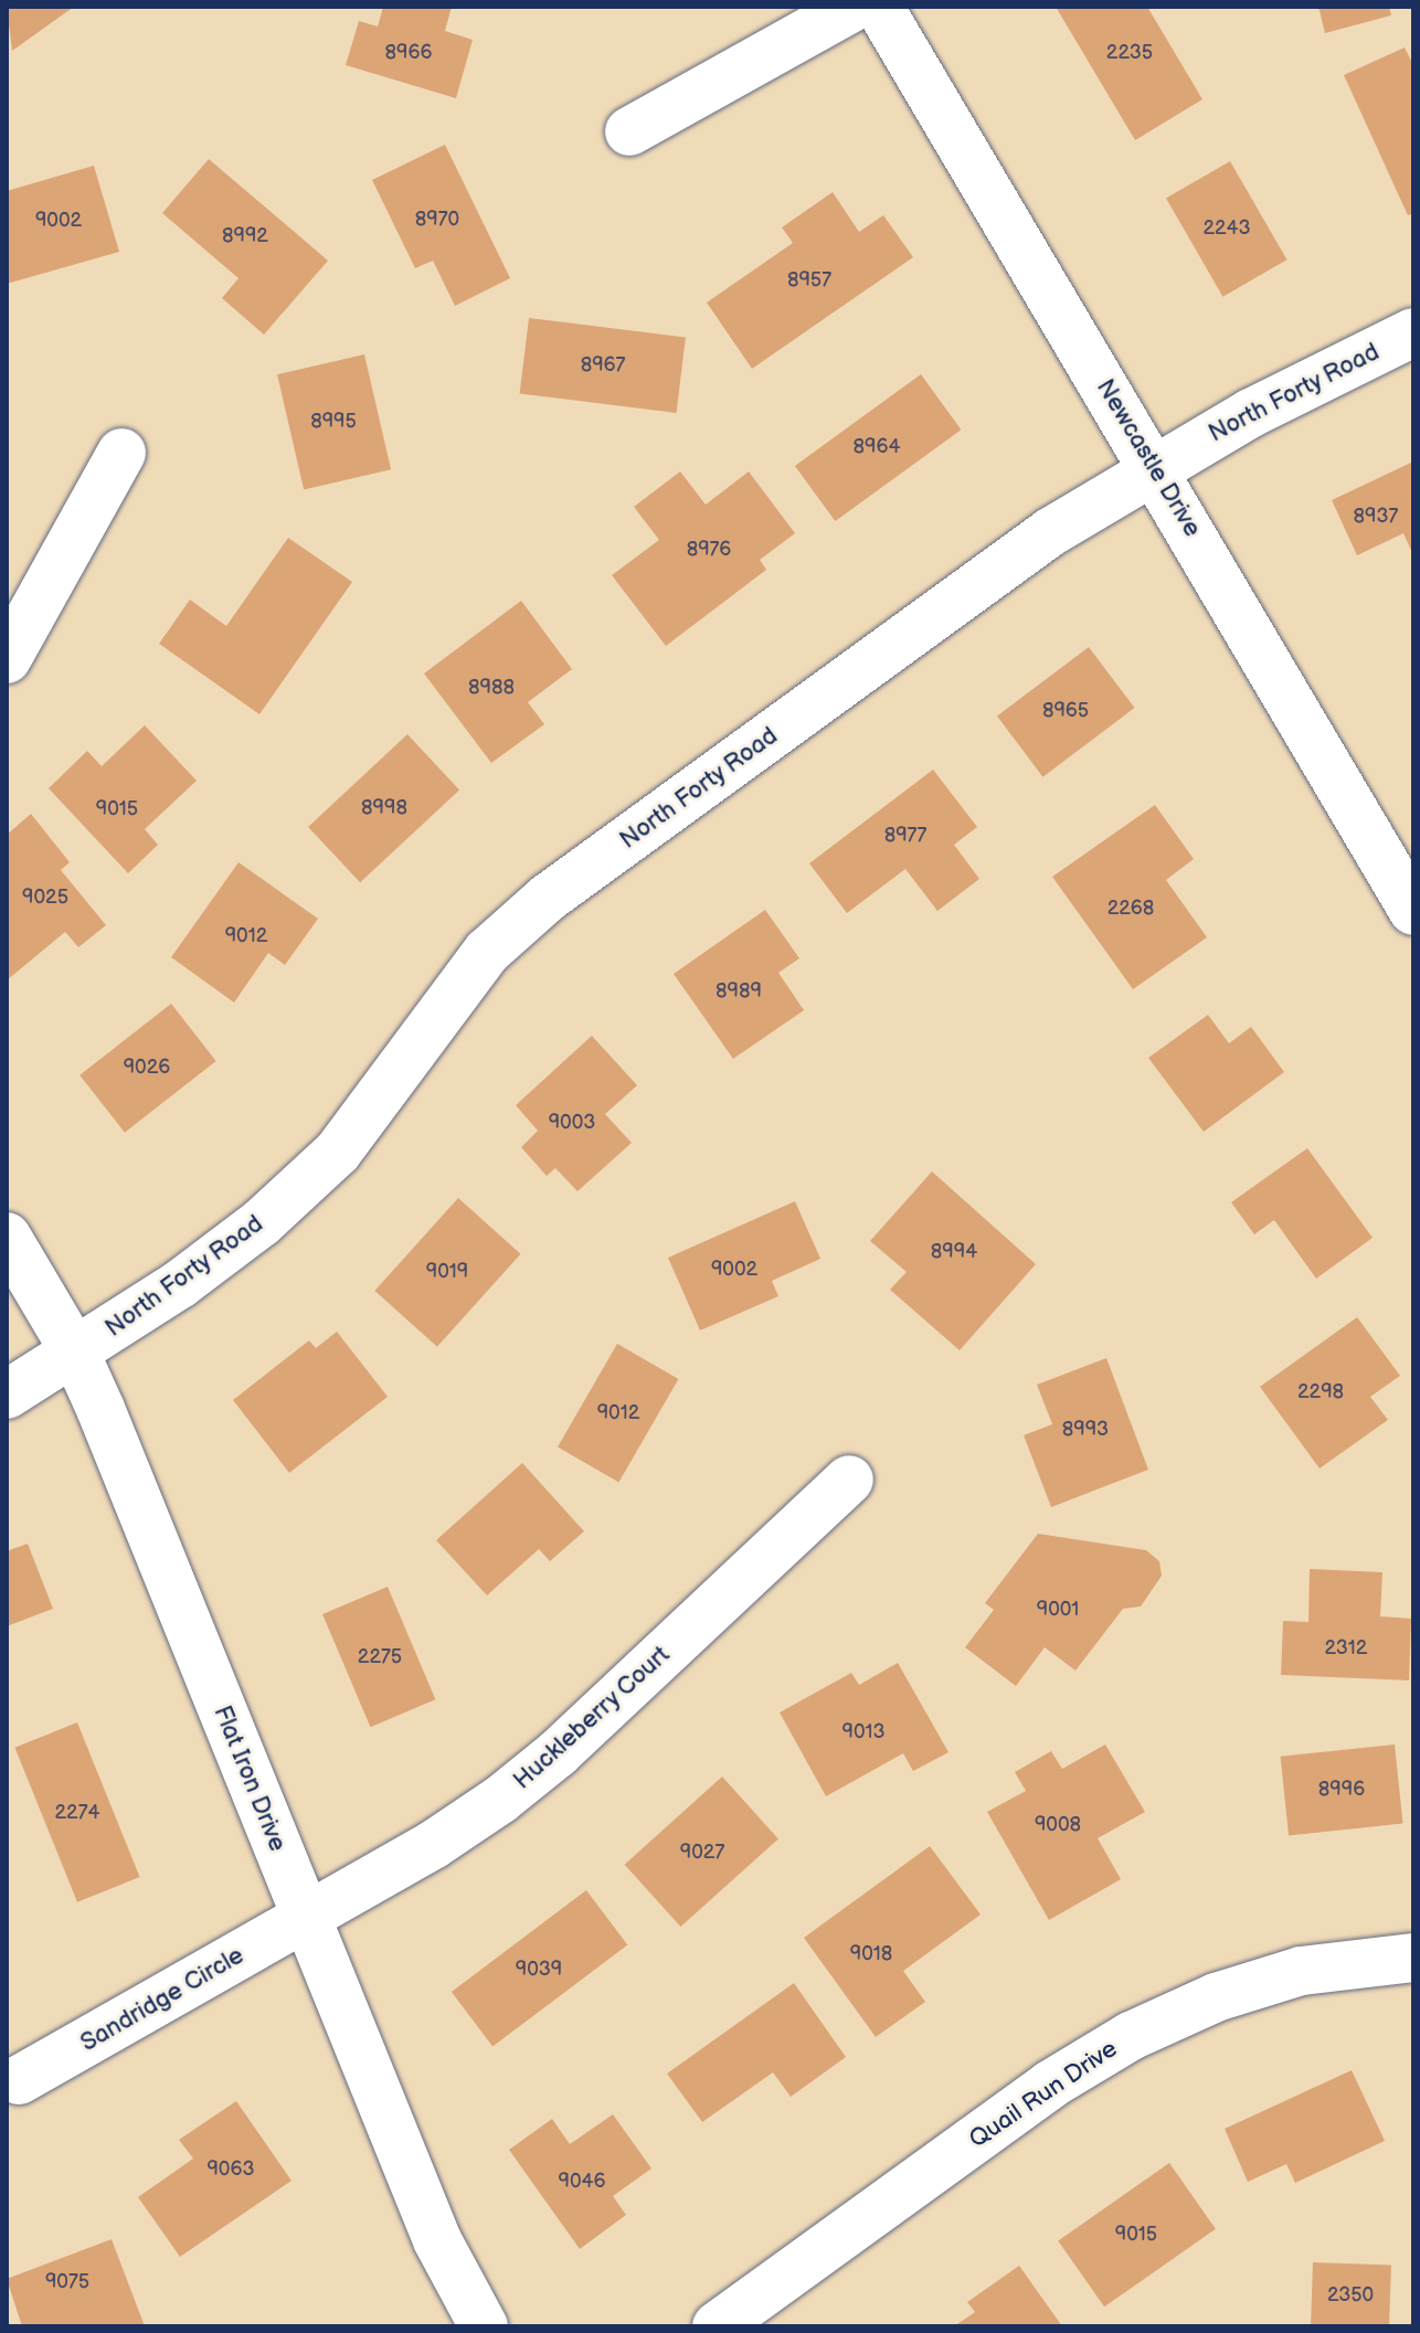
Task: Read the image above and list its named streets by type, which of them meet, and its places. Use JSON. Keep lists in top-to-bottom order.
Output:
{
  "streets": {
    "street": [
      "North Forty Road",
      "Newcastle Drive",
      "Huckleberry Court",
      "Flat Iron Drive",
      "Sandridge Circle",
      "Quail Run Drive"
    ]
  },
  "crossings": [
    ["North Forty Road", "Newcastle Drive"],
    ["North Forty Road", "Flat Iron Drive"],
    ["Huckleberry Court", "Flat Iron Drive"],
    ["Huckleberry Court", "Sandridge Circle"],
    ["Flat Iron Drive", "Sandridge Circle"]
  ],
  "house_numbers": [
    "8966",
    "2235",
    "8970",
    "9002",
    "2243",
    "8992",
    "8957",
    "8967",
    "8995",
    "8964",
    "8937",
    "8976",
    "8988",
    "8965",
    "8998",
    "9015",
    "8977",
    "9025",
    "2268",
    "9012",
    "8989",
    "9026",
    "9003",
    "8994",
    "9002",
    "9019",
    "2298",
    "9012",
    "8993",
    "9001",
    "2312",
    "2275",
    "9013",
    "8996",
    "2274",
    "9008",
    "9027",
    "9018",
    "9039",
    "9063",
    "9046",
    "9015",
    "9075",
    "2350"
  ]
}
